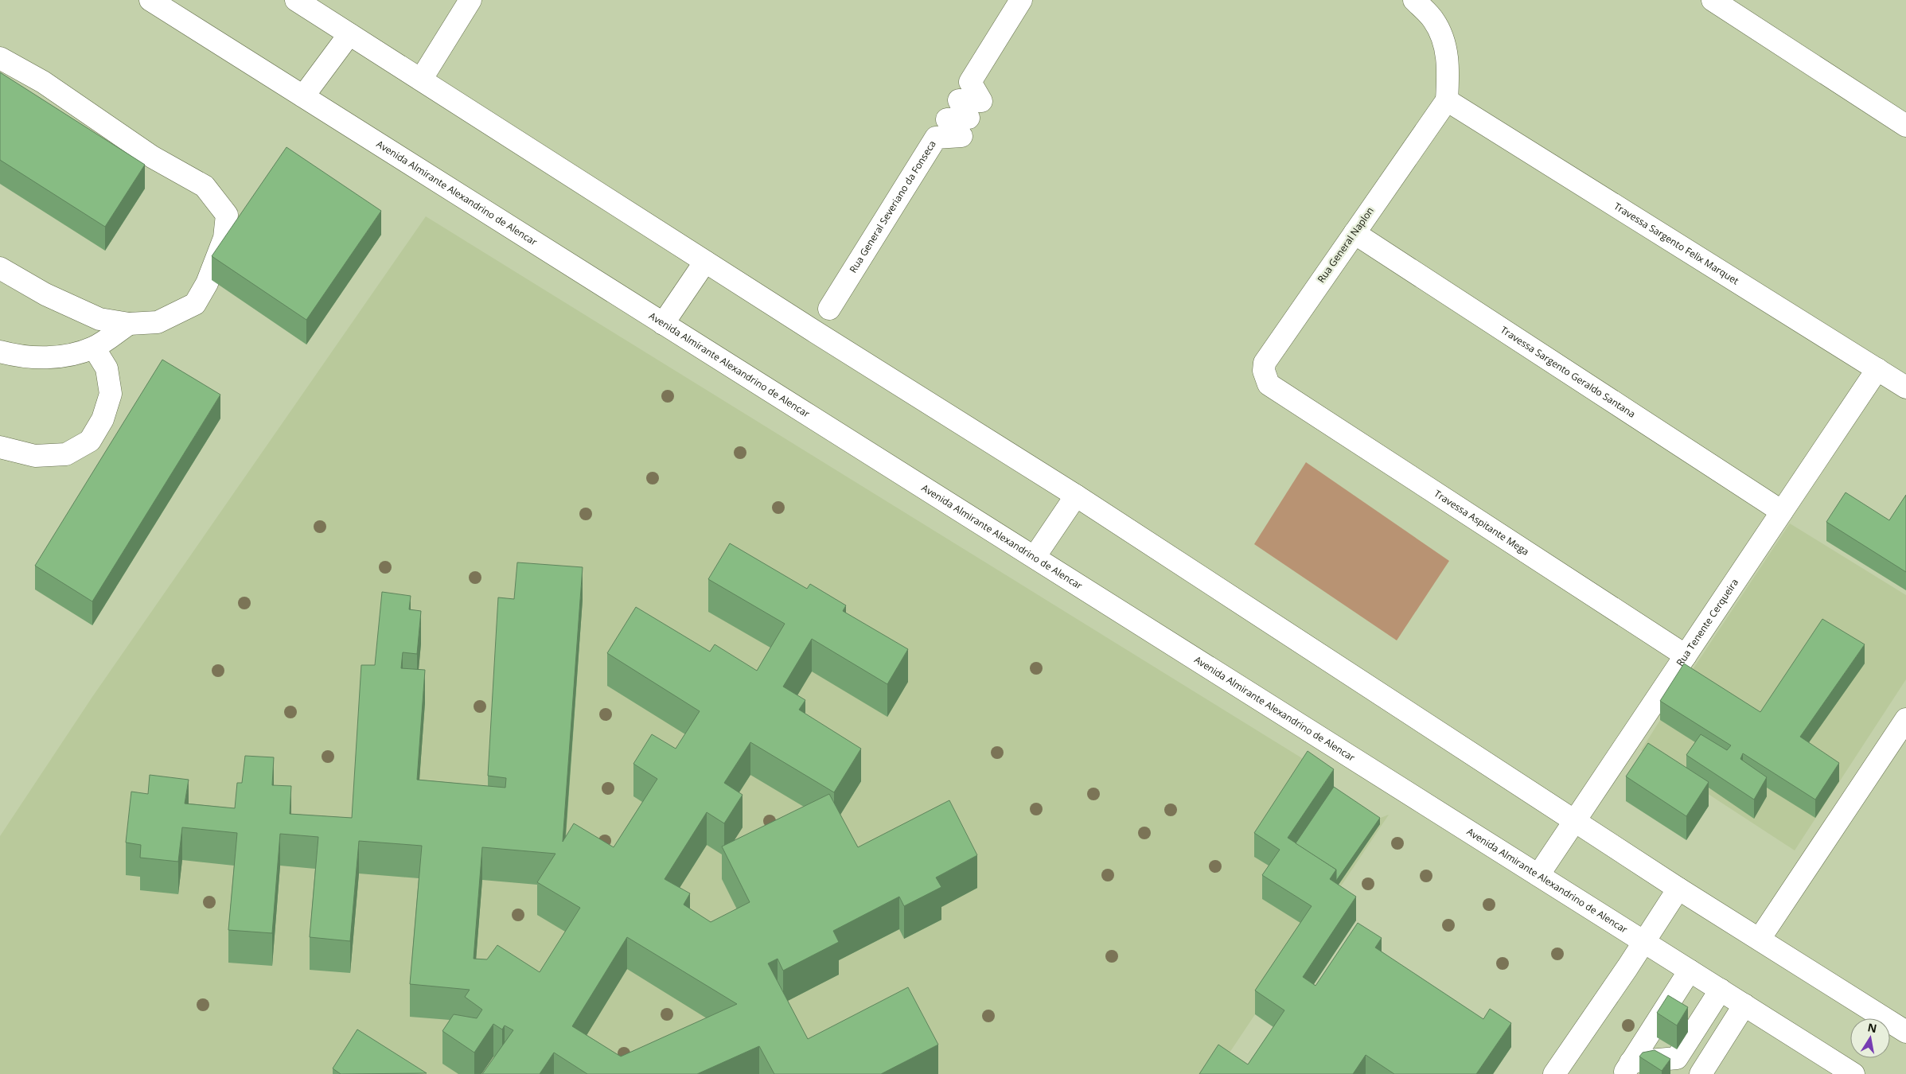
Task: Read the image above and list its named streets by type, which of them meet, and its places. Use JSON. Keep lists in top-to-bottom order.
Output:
{
  "streets": {
    "street": [
      "Avenida Almirante Alexandrino de Alencar",
      "Rua General Severiano da Fonseca",
      "Travessa Sargento Felix Marquet",
      "Rua General Naplon",
      "Travessa Sargento Geraldo Santana",
      "Travessa Aspitante Mega",
      "Rua Tenente Cerqueira"
    ]
  },
  "crossings": [
    ["Avenida Almirante Alexandrino de Alencar", "Rua Tenente Cerqueira"],
    ["Travessa Sargento Felix Marquet", "Rua General Naplon"],
    ["Travessa Sargento Felix Marquet", "Rua Tenente Cerqueira"],
    ["Rua General Naplon", "Travessa Sargento Geraldo Santana"],
    ["Rua General Naplon", "Travessa Aspitante Mega"],
    ["Travessa Sargento Geraldo Santana", "Rua Tenente Cerqueira"],
    ["Travessa Aspitante Mega", "Rua Tenente Cerqueira"]
  ],
  "north": "top"
}
